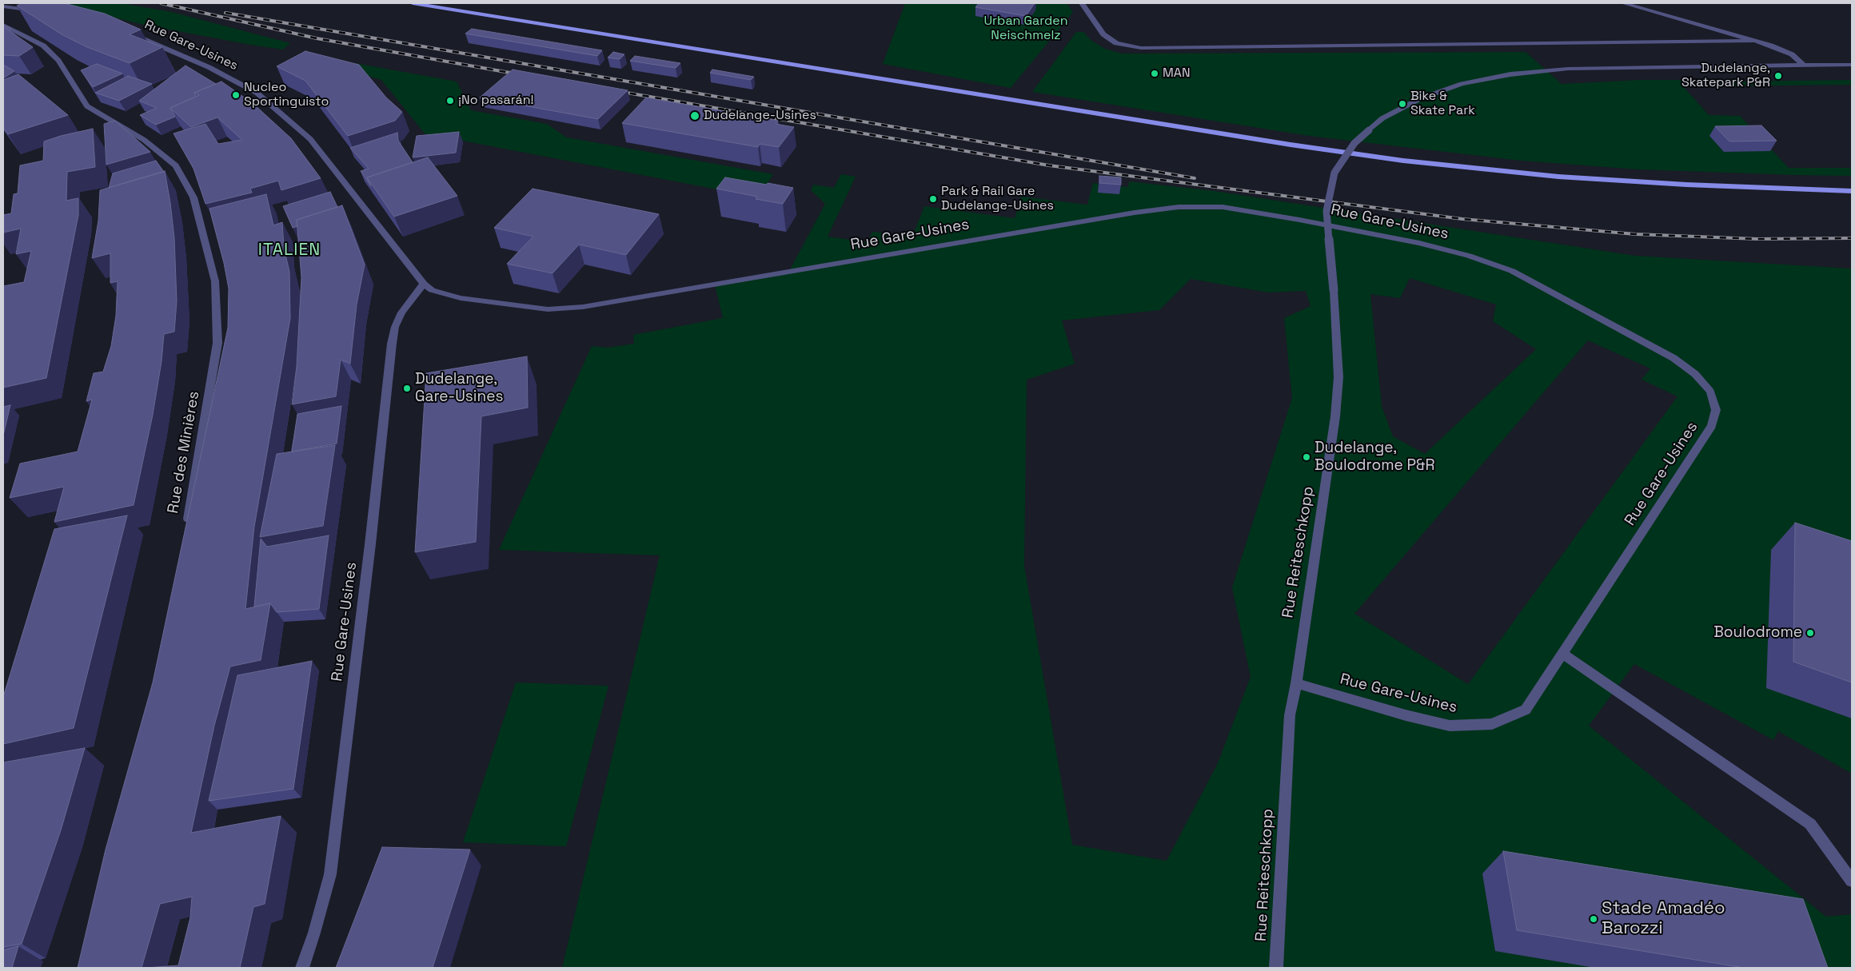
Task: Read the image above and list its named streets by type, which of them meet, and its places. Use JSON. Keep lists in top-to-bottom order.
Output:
{
  "streets": {
    "street": ["Rue Gare-Usines", "Rue des Minières", "Rue Reiteschkopp"]
  },
  "crossings": [
    ["Rue Gare-Usines", "Rue Reiteschkopp"]
  ],
  "districts": ["ITALIEN"],
  "parks": ["Urban Garden Neischmelz"],
  "places": [
    "MAN",
    "Dudelange, Skatepark P&R",
    "Nucleo Sportinguisto",
    "¡No pasarán!",
    "Bike & Skate Park",
    "Dudelange-Usines",
    "Park & Rail Gare Dudelange-Usines",
    "Dudelange, Gare-Usines",
    "Dudelange, Boulodrome P&R",
    "Boulodrome",
    "Stade Amadéo Barozzi"
  ]
}
